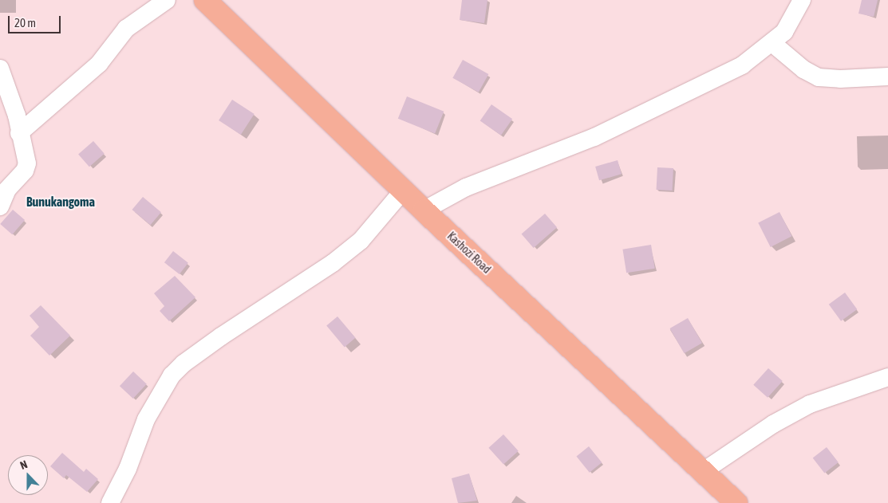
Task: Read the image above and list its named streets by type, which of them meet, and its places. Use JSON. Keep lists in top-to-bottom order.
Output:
{
  "streets": {
    "main road": ["Kashozi Road"]
  },
  "districts": ["Bunukangoma"],
  "scale_bar": "20 m",
  "north": "top"
}
